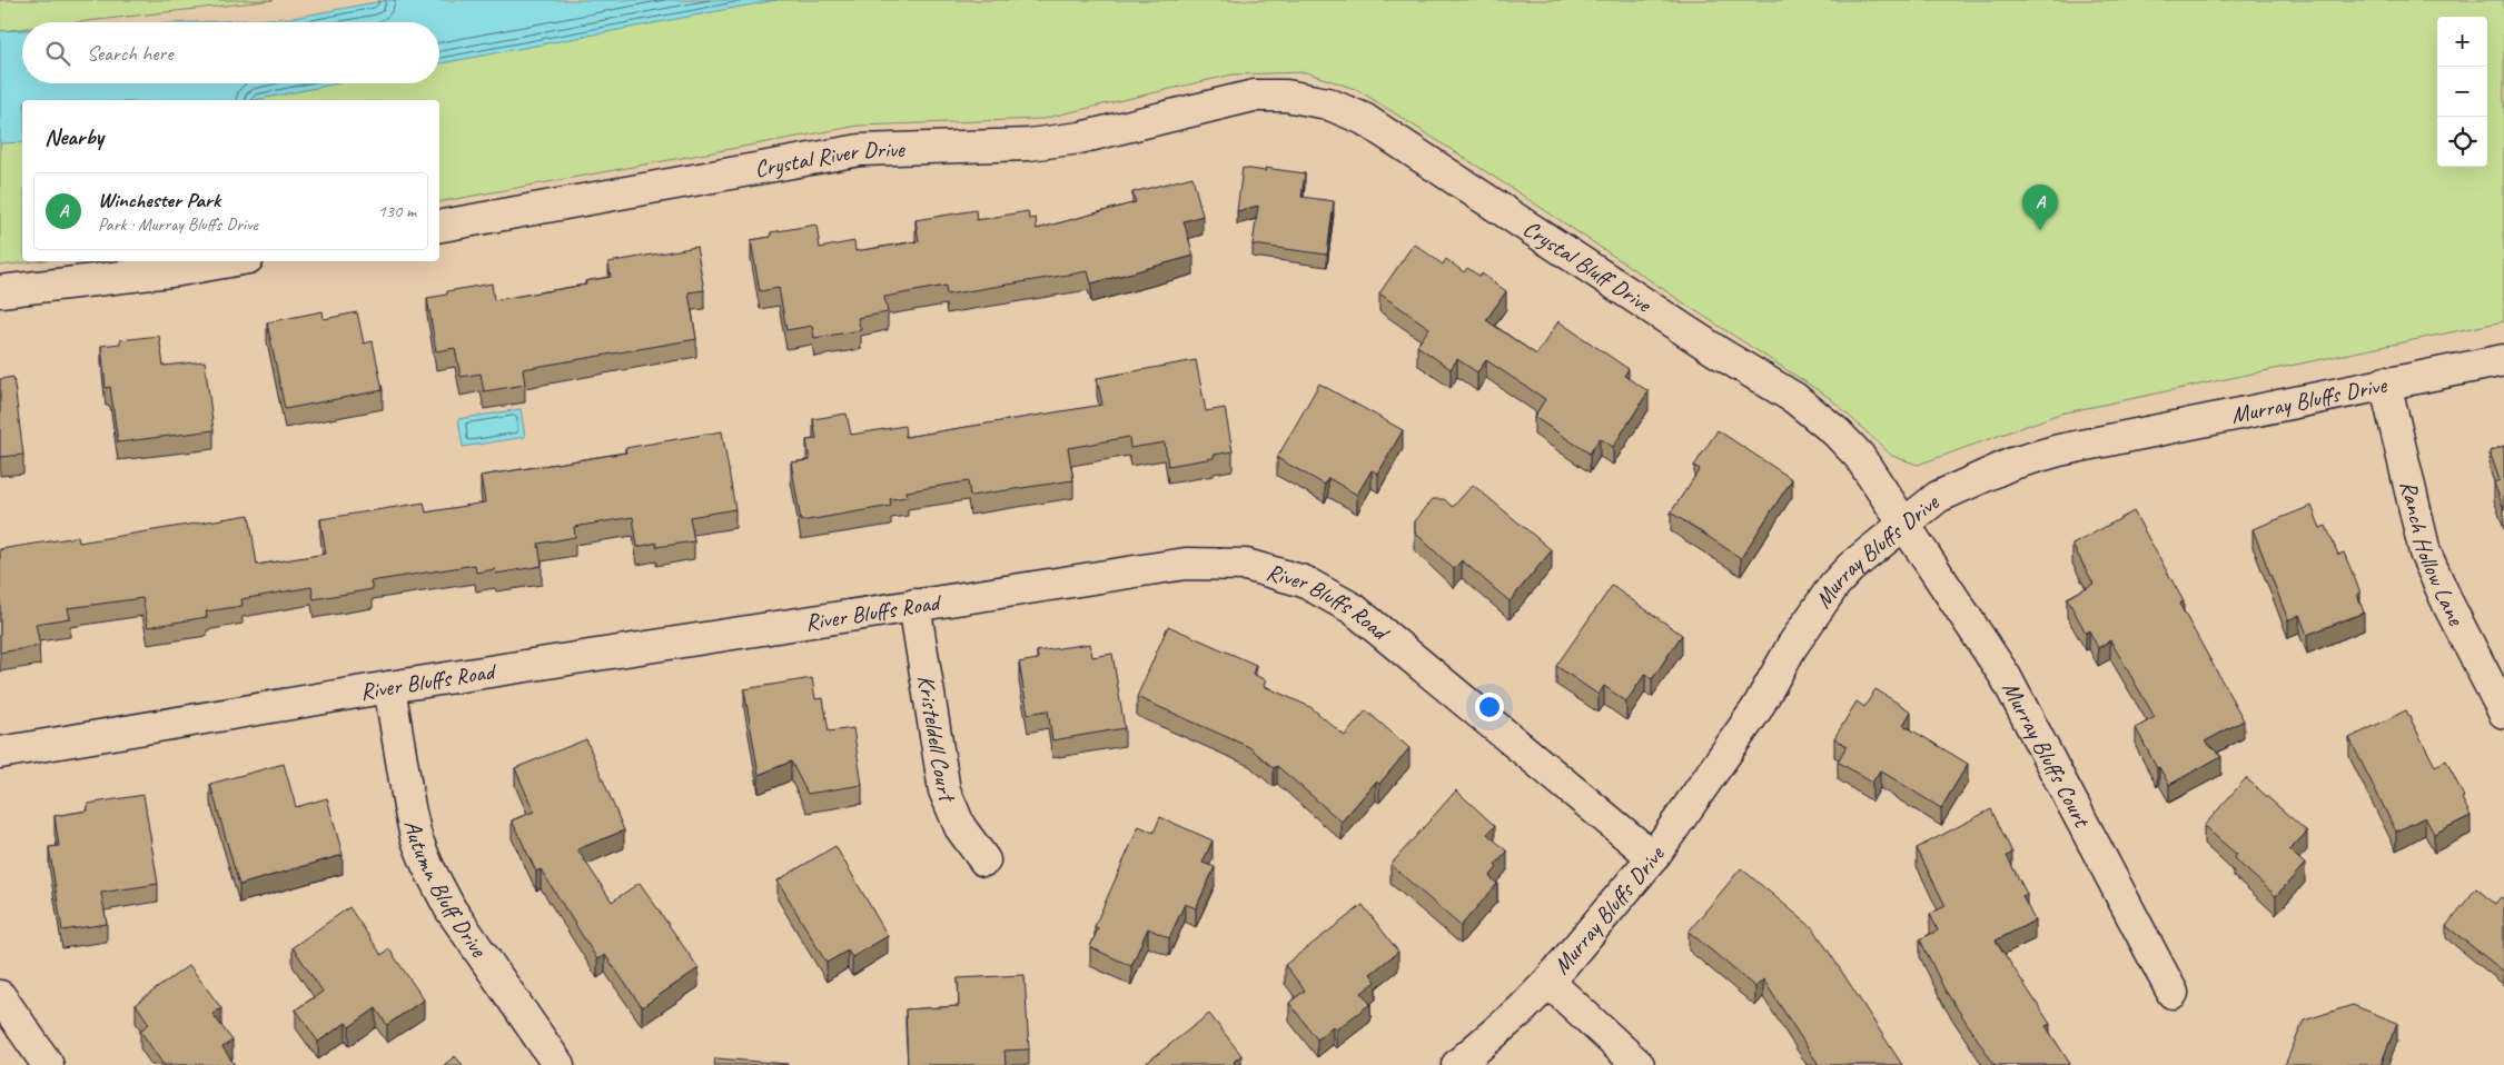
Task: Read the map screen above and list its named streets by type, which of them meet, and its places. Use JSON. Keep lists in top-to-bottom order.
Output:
{
  "streets": {
    "street": [
      "Crystal River Drive",
      "Crystal Bluff Drive",
      "Murray Bluffs Drive",
      "Ranch Hollow Lane",
      "River Bluffs Road",
      "Kristeldell Court",
      "Murray Bluffs Court",
      "Autumn Bluff Drive"
    ]
  },
  "crossings": [
    ["Crystal River Drive", "Crystal Bluff Drive"],
    ["Crystal Bluff Drive", "Murray Bluffs Drive"],
    ["Crystal Bluff Drive", "Murray Bluffs Court"],
    ["Murray Bluffs Drive", "Ranch Hollow Lane"],
    ["Murray Bluffs Drive", "River Bluffs Road"],
    ["Murray Bluffs Drive", "Murray Bluffs Court"],
    ["River Bluffs Road", "Kristeldell Court"],
    ["River Bluffs Road", "Autumn Bluff Drive"]
  ],
  "page": {
    "map_buttons": ["+", "−"],
    "search": "Search here",
    "heading": "Nearby",
    "list": [
      {
        "mark": "A",
        "name": "Winchester Park",
        "note": "Park · Murray Bluffs Drive",
        "value": "130 m"
      }
    ],
    "pins": "A"
  }
}
